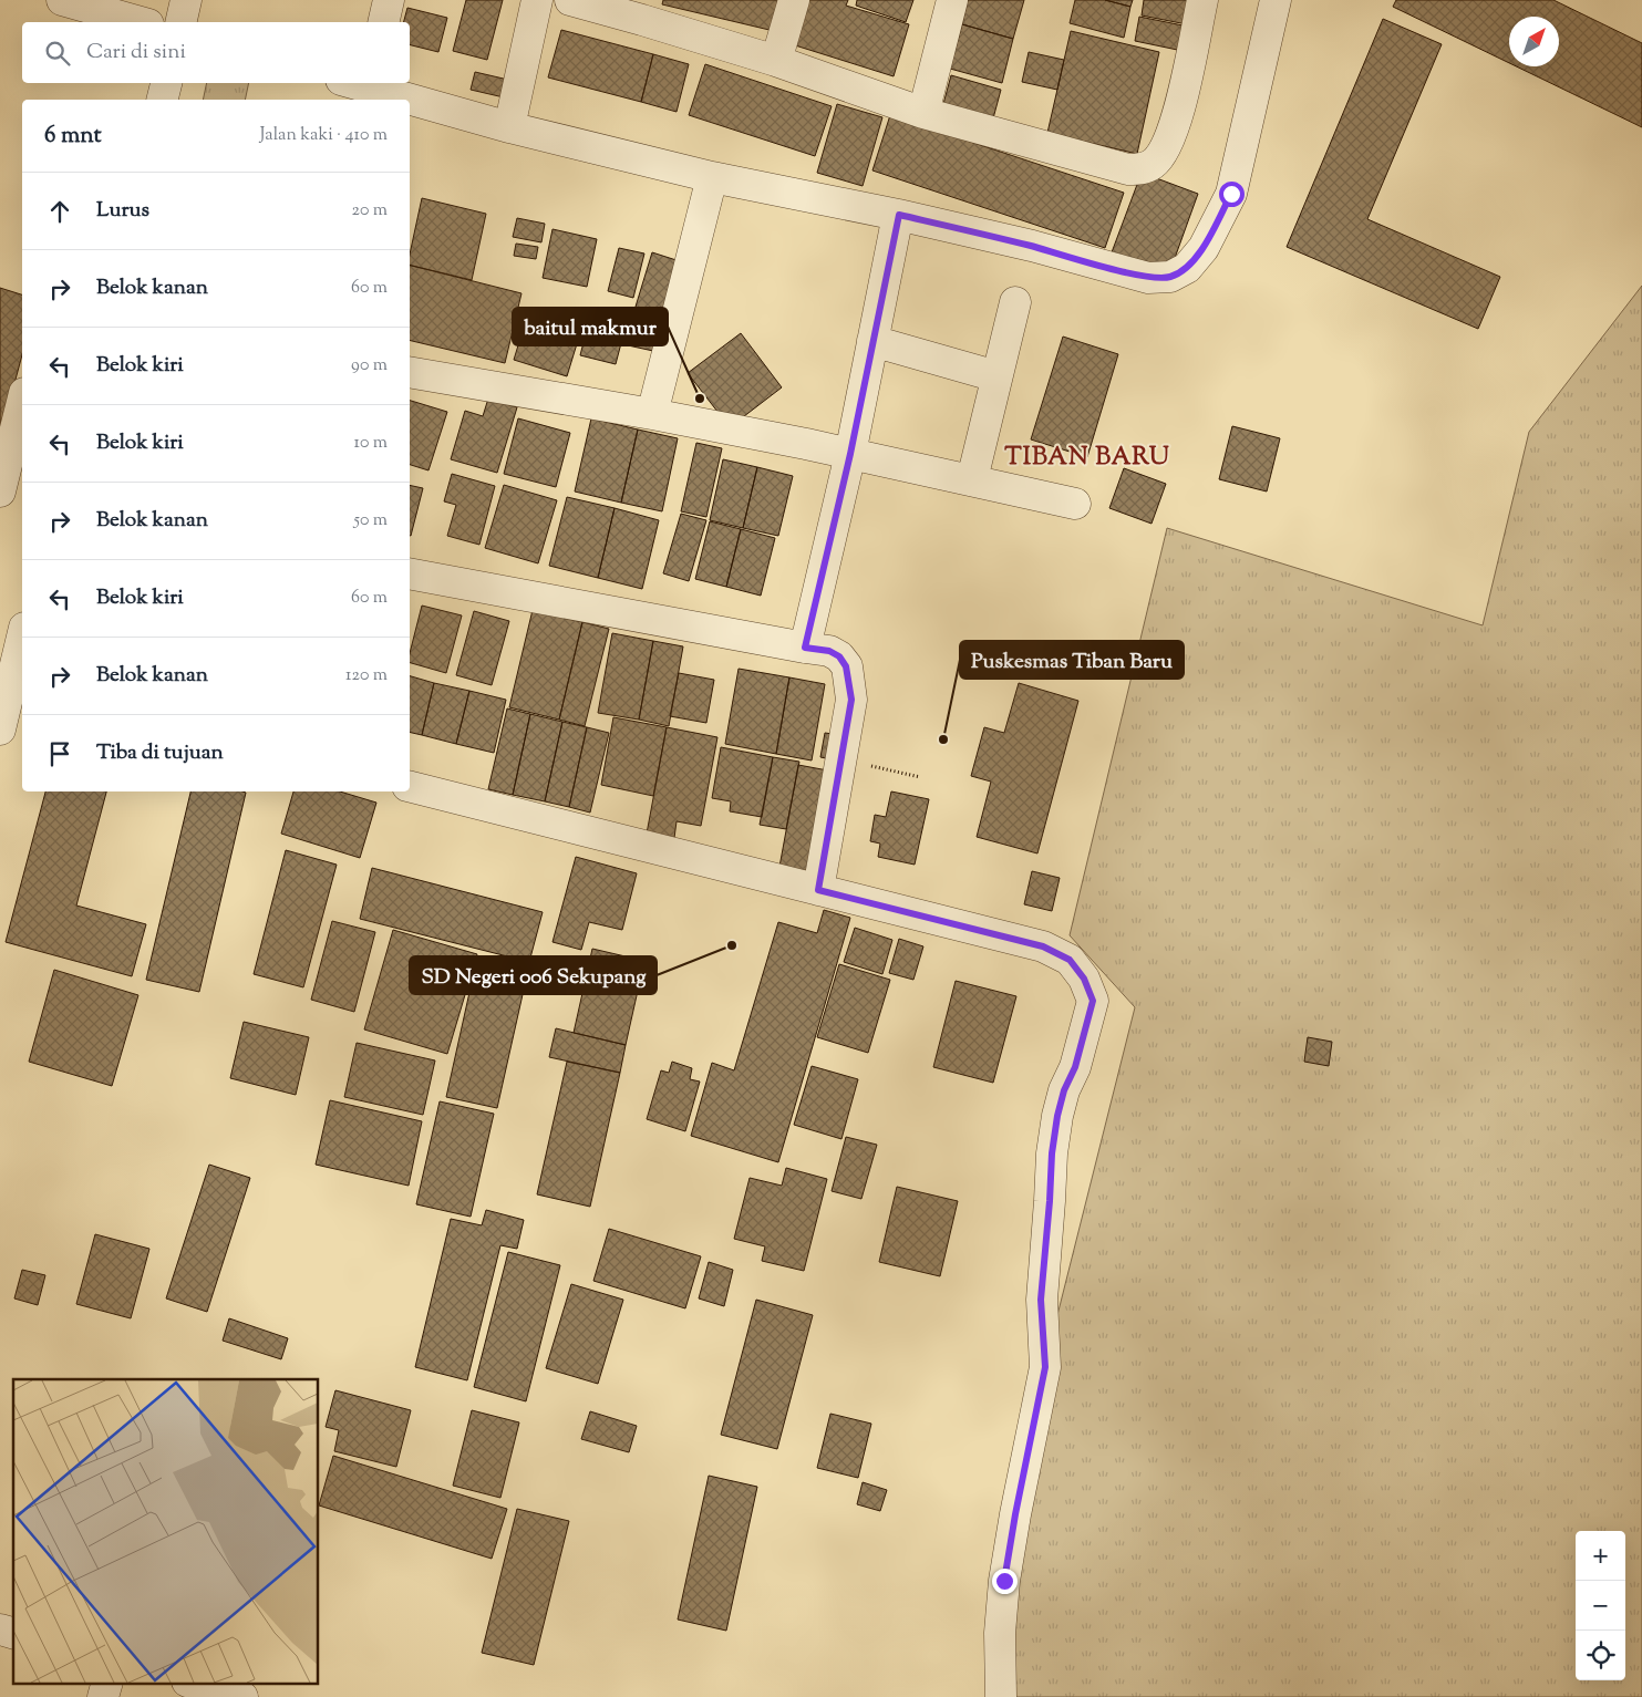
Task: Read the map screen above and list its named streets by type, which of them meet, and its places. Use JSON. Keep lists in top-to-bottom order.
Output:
{
  "districts": ["TIBAN BARU"],
  "places": ["baitul makmur", "Puskesmas Tiban Baru", "SD Negeri 006 Sekupang"],
  "north": "top right",
  "page": {
    "search": "Cari di sini",
    "heading": ["6 mnt", "Jalan kaki · 410 m"],
    "list": [
      ["Lurus", "20 m"],
      ["Belok kanan", "60 m"],
      ["Belok kiri", "90 m"],
      ["Belok kiri", "10 m"],
      ["Belok kanan", "50 m"],
      ["Belok kiri", "60 m"],
      ["Belok kanan", "120 m"],
      "Tiba di tujuan"
    ],
    "map_buttons": ["+", "−"]
  }
}
